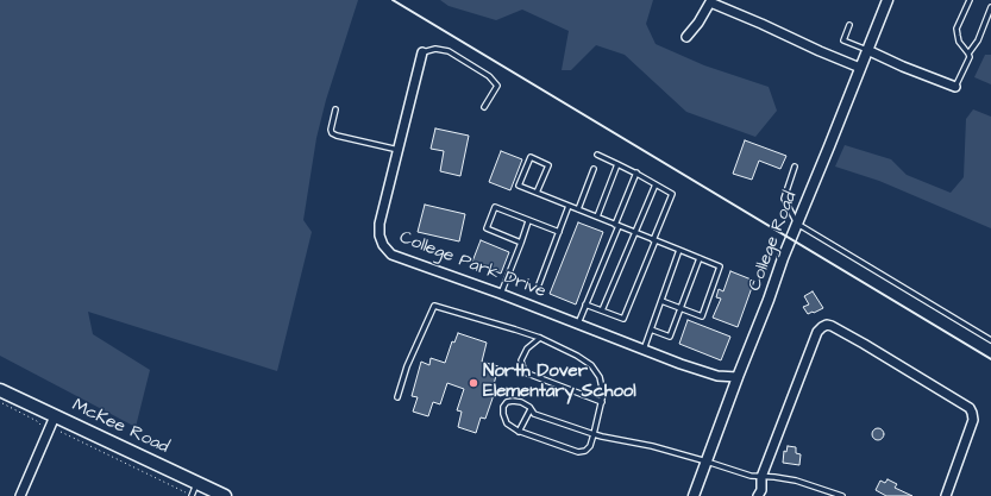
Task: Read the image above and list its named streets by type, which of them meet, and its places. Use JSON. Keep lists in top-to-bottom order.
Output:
{
  "streets": {
    "main road": ["McKee Road"],
    "street": ["College Road", "College Park Drive"]
  },
  "crossings": [
    ["College Road", "College Park Drive"]
  ],
  "places": ["North Dover Elementary School"]
}
